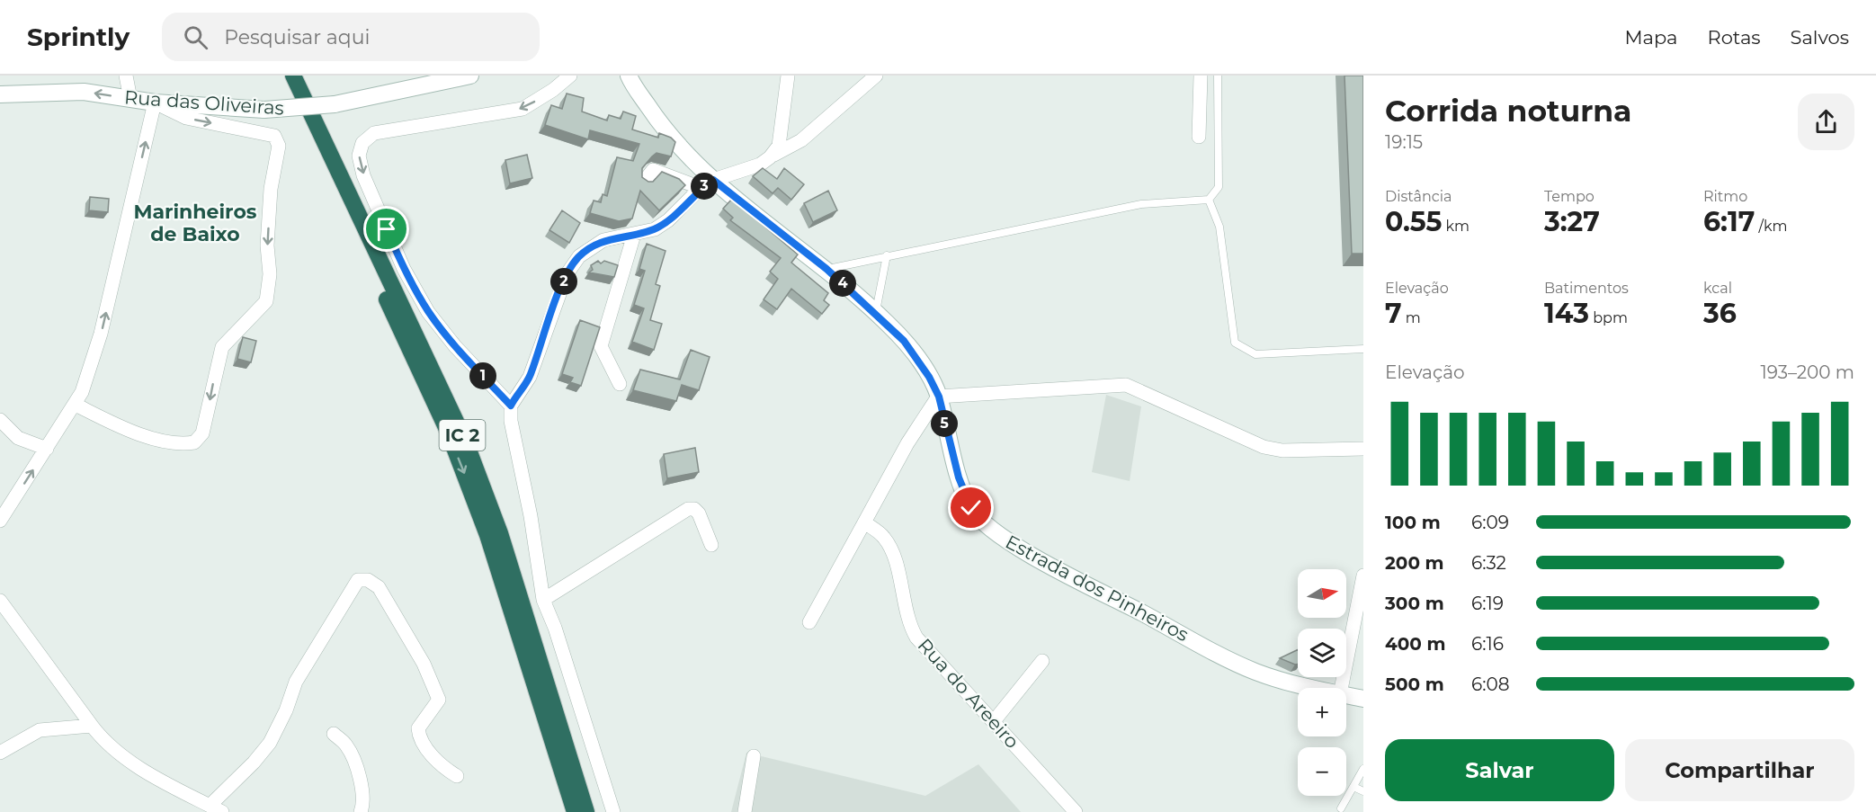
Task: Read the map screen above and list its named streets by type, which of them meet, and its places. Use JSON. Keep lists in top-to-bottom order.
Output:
{
  "streets": {
    "highway": ["IC 2"],
    "main road": ["Rua das Oliveiras", "Estrada dos Pinheiros"],
    "street": ["Rua do Areeiro"]
  },
  "districts": ["Marinheiros de Baixo"],
  "north": "right",
  "page": {
    "header": "Sprintly",
    "search": "Pesquisar aqui",
    "nav": ["Mapa", "Rotas", "Salvos"],
    "heading": ["Corrida noturna", "19:15"],
    "stats": [
      ["Distância", "0.55 km"],
      ["Tempo", "3:27"],
      ["Ritmo", "6:17 /km"],
      ["Elevação", "7 m"],
      ["Batimentos", "143 bpm"],
      ["kcal", "36"]
    ],
    "pins": [
      "3",
      "2",
      "4",
      "1",
      "5"
    ],
    "chart": ["Elevação", "193–200 m"],
    "list": [
      {
        "name": "100 m",
        "note": "6:09"
      },
      {
        "name": "200 m",
        "note": "6:32"
      },
      {
        "name": "300 m",
        "note": "6:19"
      },
      {
        "name": "400 m",
        "note": "6:16"
      },
      {
        "name": "500 m",
        "note": "6:08"
      }
    ],
    "map_buttons": ["+", "−"],
    "buttons": ["Salvar", "Compartilhar"]
  }
}
